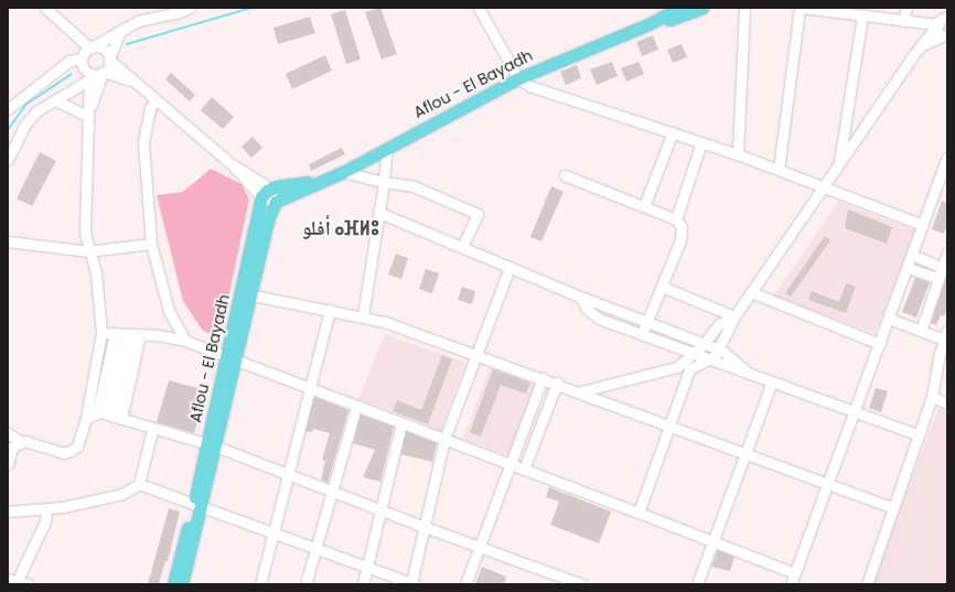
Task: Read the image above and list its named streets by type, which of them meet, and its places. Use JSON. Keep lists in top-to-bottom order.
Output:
{
  "streets": {
    "main road": ["Aflou - El Bayadh"]
  },
  "districts": ["أفلو ⴰⴼⵍⵓ"]
}
